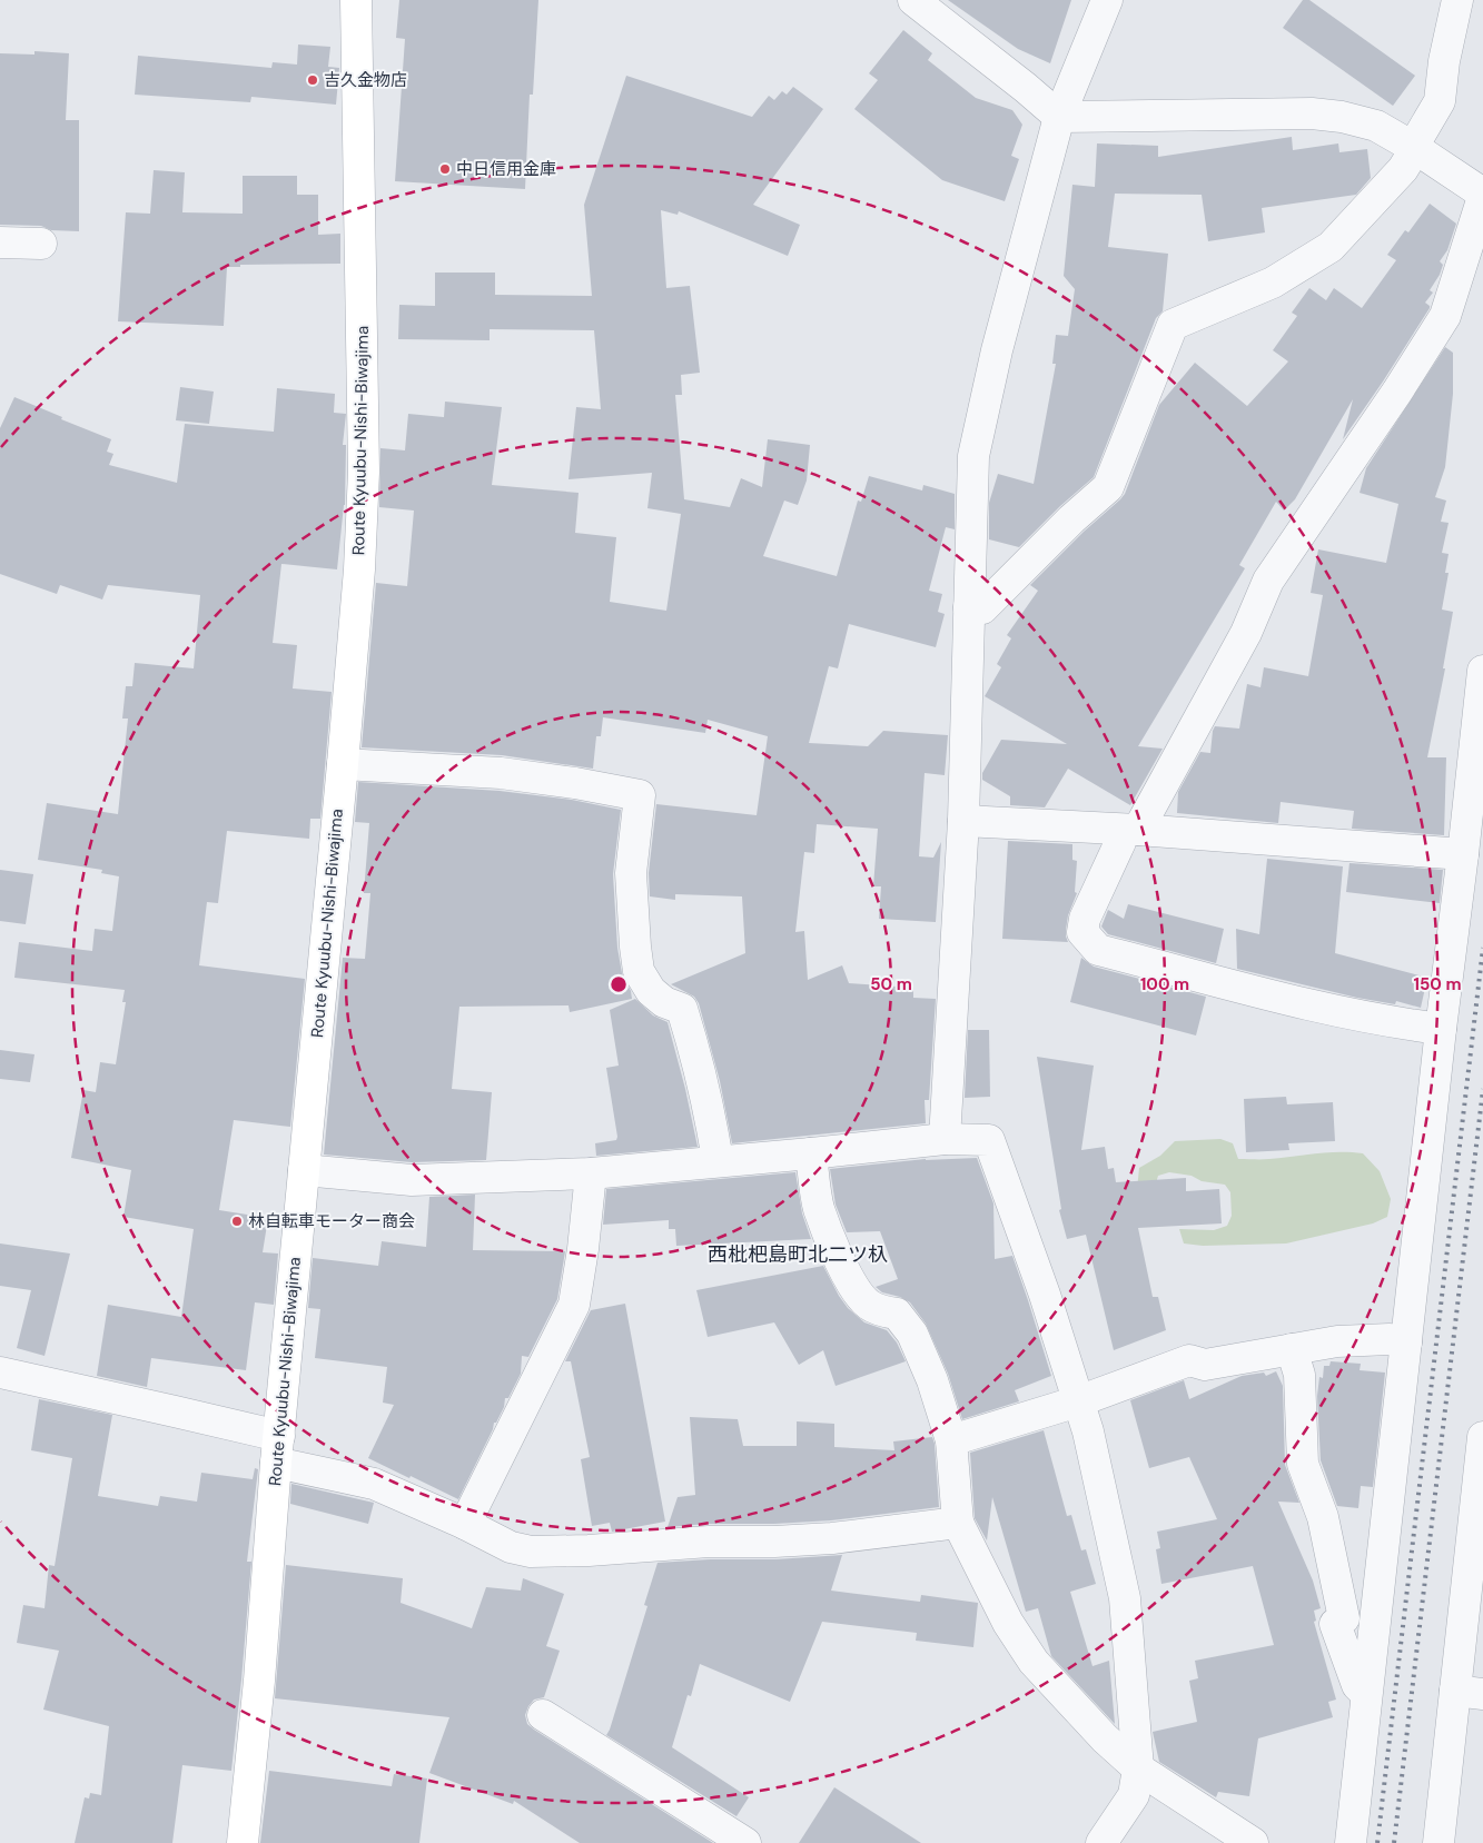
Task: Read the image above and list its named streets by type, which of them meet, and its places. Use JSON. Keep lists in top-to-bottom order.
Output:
{
  "streets": {
    "main road": ["Route Kyuubu-Nishi-Biwajima"]
  },
  "districts": ["西枇杷島町北二ツ杁"],
  "places": ["吉久金物店", "中日信用金庫", "林自転車モーター商会"],
  "rings": ["50 m", "100 m", "150 m"]
}
